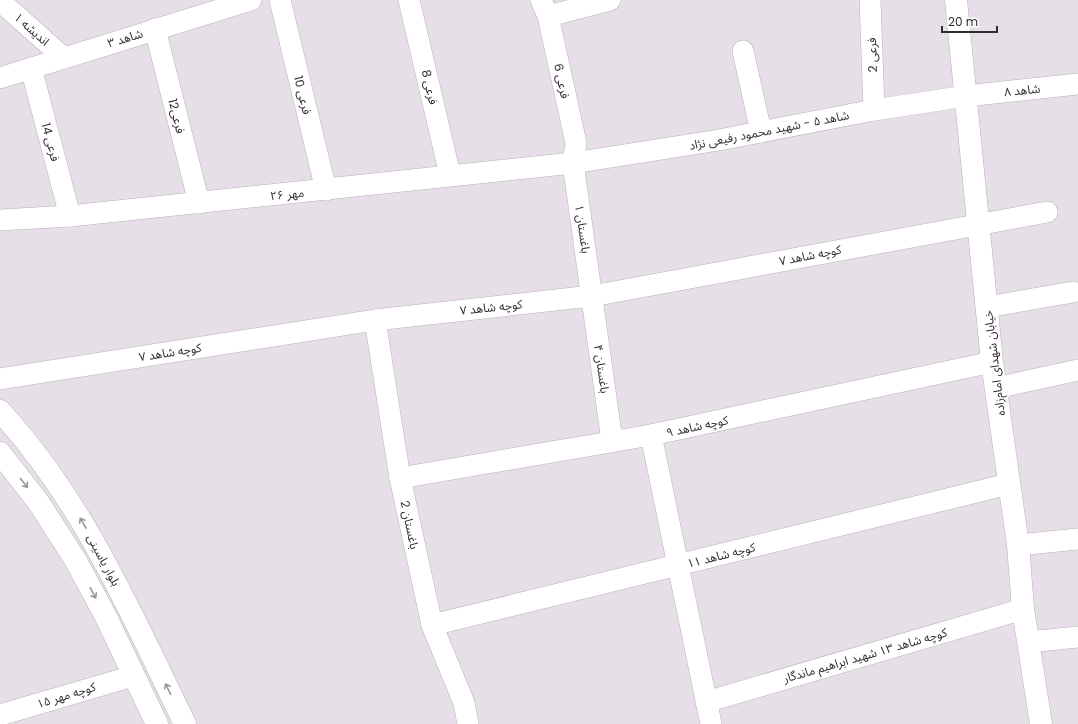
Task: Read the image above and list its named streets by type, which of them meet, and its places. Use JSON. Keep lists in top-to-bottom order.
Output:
{
  "streets": {
    "street": [
      "اندیشه ۱",
      "شاهد ۳",
      "فرعی 2",
      "فرعی 6",
      "فرعی 8",
      "شاهد ۸",
      "فرعی 10",
      "فرعی12",
      "شاهد ۵ - شهید محمود رفیعی نژاد",
      "فرعی 14",
      "مهر ۲۶",
      "باغستان ۱",
      "کوچه شاهد ۷",
      "خیابان شهدای امام‌زاده",
      "باغستان ۴",
      "کوچه شاهد ۹",
      "باغستان 2",
      "کوچه شاهد ۱۱",
      "بلوار یاسینی",
      "کوچه شاهد ۱۳ شهید ابراهیم ماندگار",
      "کوچه مهر ۱۵"
    ]
  },
  "crossings": [
    ["اندیشه ۱", "شاهد ۳"],
    ["شاهد ۳", "فرعی12"],
    ["شاهد ۳", "فرعی 14"],
    ["فرعی 2", "شاهد ۵ - شهید محمود رفیعی نژاد"],
    ["فرعی 6", "شاهد ۵ - شهید محمود رفیعی نژاد"],
    ["فرعی 6", "مهر ۲۶"],
    ["فرعی 6", "باغستان ۱"],
    ["فرعی 8", "مهر ۲۶"],
    ["شاهد ۸", "شاهد ۵ - شهید محمود رفیعی نژاد"],
    ["شاهد ۸", "خیابان شهدای امام‌زاده"],
    ["فرعی 10", "مهر ۲۶"],
    ["فرعی12", "مهر ۲۶"],
    ["شاهد ۵ - شهید محمود رفیعی نژاد", "مهر ۲۶"],
    ["شاهد ۵ - شهید محمود رفیعی نژاد", "باغستان ۱"],
    ["شاهد ۵ - شهید محمود رفیعی نژاد", "خیابان شهدای امام‌زاده"],
    ["فرعی 14", "مهر ۲۶"],
    ["مهر ۲۶", "باغستان ۱"],
    ["باغستان ۱", "کوچه شاهد ۷"],
    ["باغستان ۱", "باغستان ۴"],
    ["کوچه شاهد ۷", "خیابان شهدای امام‌زاده"],
    ["کوچه شاهد ۷", "باغستان ۴"],
    ["کوچه شاهد ۷", "باغستان 2"],
    ["خیابان شهدای امام‌زاده", "کوچه شاهد ۹"],
    ["خیابان شهدای امام‌زاده", "کوچه شاهد ۱۱"],
    ["خیابان شهدای امام‌زاده", "کوچه شاهد ۱۳ شهید ابراهیم ماندگار"],
    ["باغستان ۴", "کوچه شاهد ۹"],
    ["کوچه شاهد ۹", "باغستان 2"],
    ["باغستان 2", "کوچه شاهد ۱۱"],
    ["بلوار یاسینی", "کوچه مهر ۱۵"]
  ],
  "scale_bar": "20 m"
}
